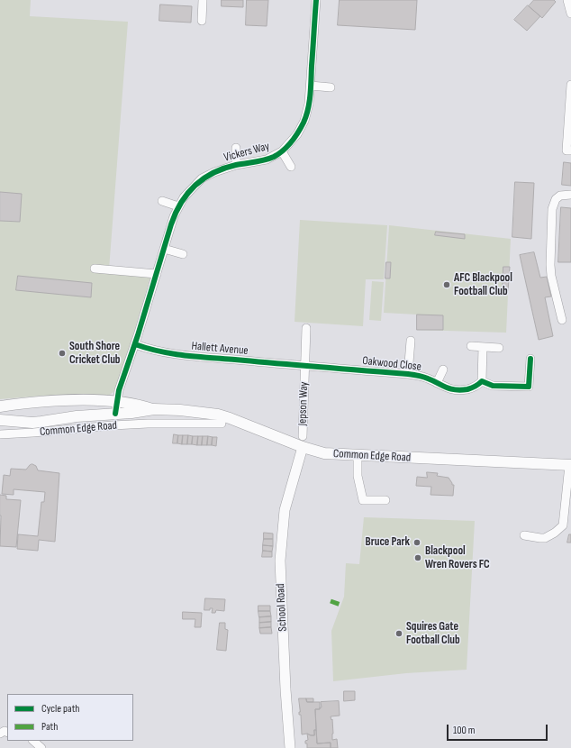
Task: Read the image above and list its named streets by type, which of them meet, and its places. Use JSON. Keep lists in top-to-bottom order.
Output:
{
  "streets": {
    "main road": ["Common Edge Road"],
    "street": [
      "Vickers Way",
      "Hallett Avenue",
      "Oakwood Close",
      "Jepson Way",
      "School Road"
    ]
  },
  "crossings": [
    ["Vickers Way", "Hallett Avenue"],
    ["Vickers Way", "Common Edge Road"],
    ["Hallett Avenue", "Oakwood Close"],
    ["Hallett Avenue", "Jepson Way"],
    ["Oakwood Close", "Jepson Way"],
    ["Jepson Way", "Common Edge Road"],
    ["Jepson Way", "School Road"],
    ["Common Edge Road", "School Road"]
  ],
  "places": [
    "AFC Blackpool Football Club",
    "South Shore Cricket Club",
    "Bruce Park",
    "Blackpool Wren Rovers FC",
    "Squires Gate Football Club"
  ],
  "legend": ["Cycle path", "Path"],
  "scale_bar": "100 m"
}
